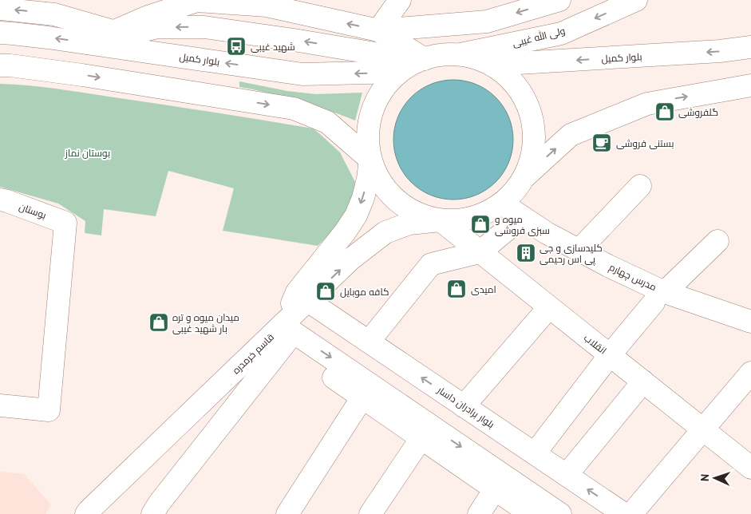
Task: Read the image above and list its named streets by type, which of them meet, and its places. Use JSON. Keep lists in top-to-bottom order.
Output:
{
  "streets": {
    "street": [
      "ولی الله غیبی",
      "بلوار کمیل",
      "بوستان",
      "مدرس چهارم",
      "انقلاب",
      "قاسم خرمدره",
      "بلوار برادران داسار"
    ]
  },
  "parks": ["بوستان نماز"],
  "places": {
    "bus stop": ["شهید غیبی"],
    "shop": [
      "گلفروشی",
      "میوه و سبزی فروشی",
      "امیدی",
      "کافه موبایل",
      "میدان میوه و تره بار شهید غیبی"
    ],
    "cafe": ["بستنی فروشی"],
    "building": ["کلیدسازی و جی پی اس رحیمی"]
  },
  "north": "left"
}
